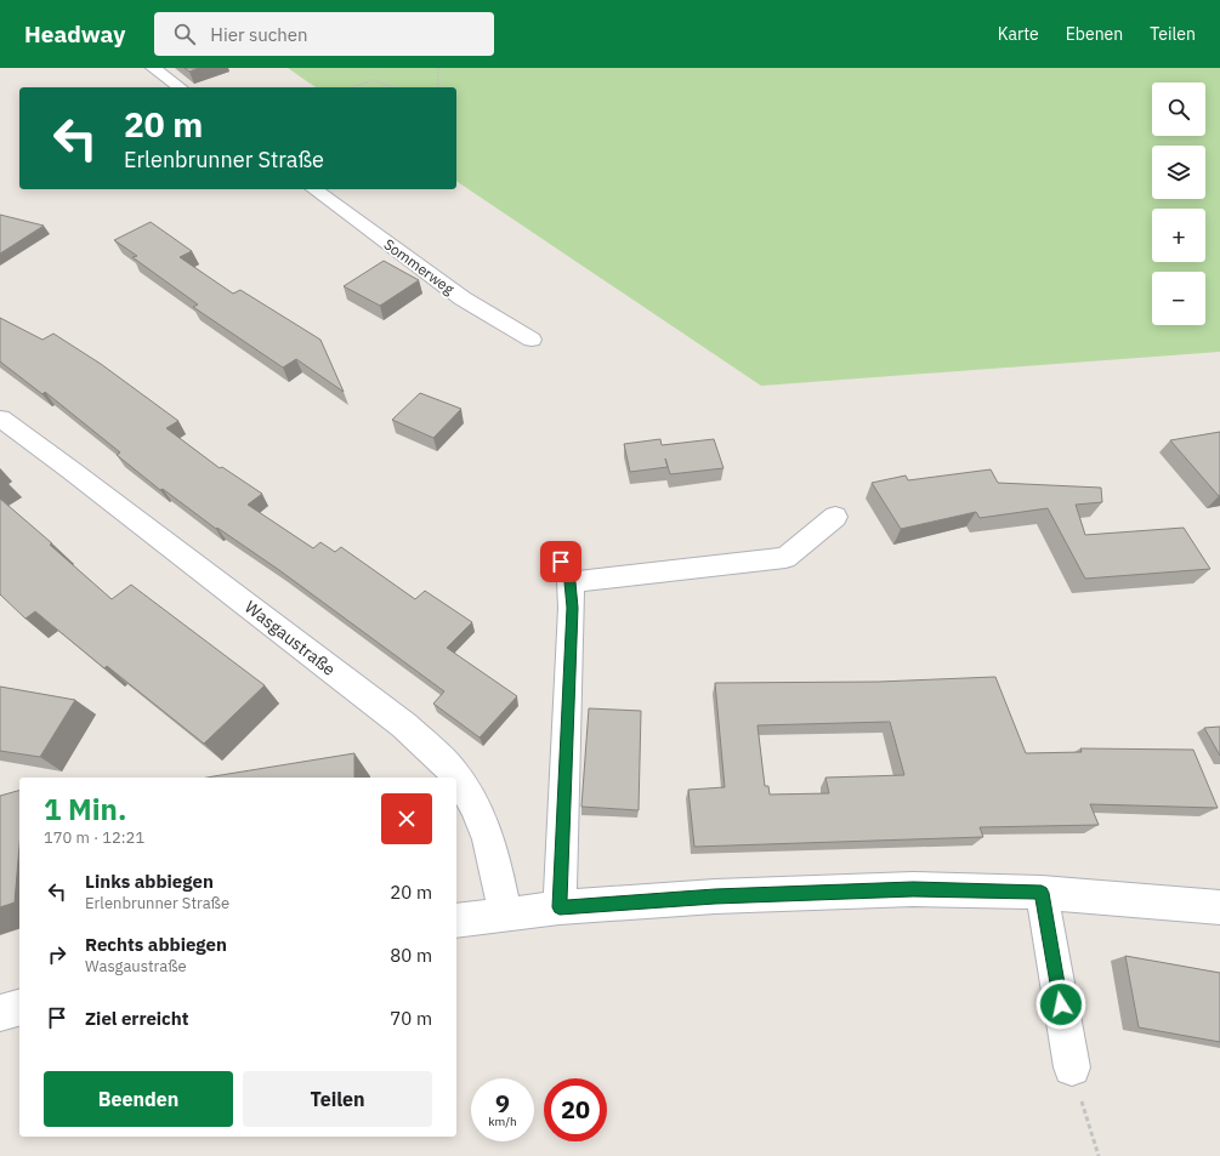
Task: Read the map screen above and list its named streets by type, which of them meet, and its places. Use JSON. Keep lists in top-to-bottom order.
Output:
{
  "streets": {
    "street": ["Sommerweg", "Wasgaustraße"]
  },
  "page": {
    "header": "Headway",
    "search": "Hier suchen",
    "nav": ["Karte", "Ebenen", "Teilen"],
    "map_buttons": ["+", "−"],
    "turn": ["20 m", "Erlenbrunner Straße"],
    "heading": ["1 Min.", "170 m · 12:21"],
    "list": [
      {
        "name": "Links abbiegen",
        "note": "Erlenbrunner Straße",
        "value": "20 m"
      },
      {
        "name": "Rechts abbiegen",
        "note": "Wasgaustraße",
        "value": "80 m"
      },
      {
        "name": "Ziel erreicht",
        "value": "70 m"
      }
    ],
    "buttons": ["Beenden", "Teilen"],
    "speed": "9 km/h",
    "limit": "20"
  }
}
